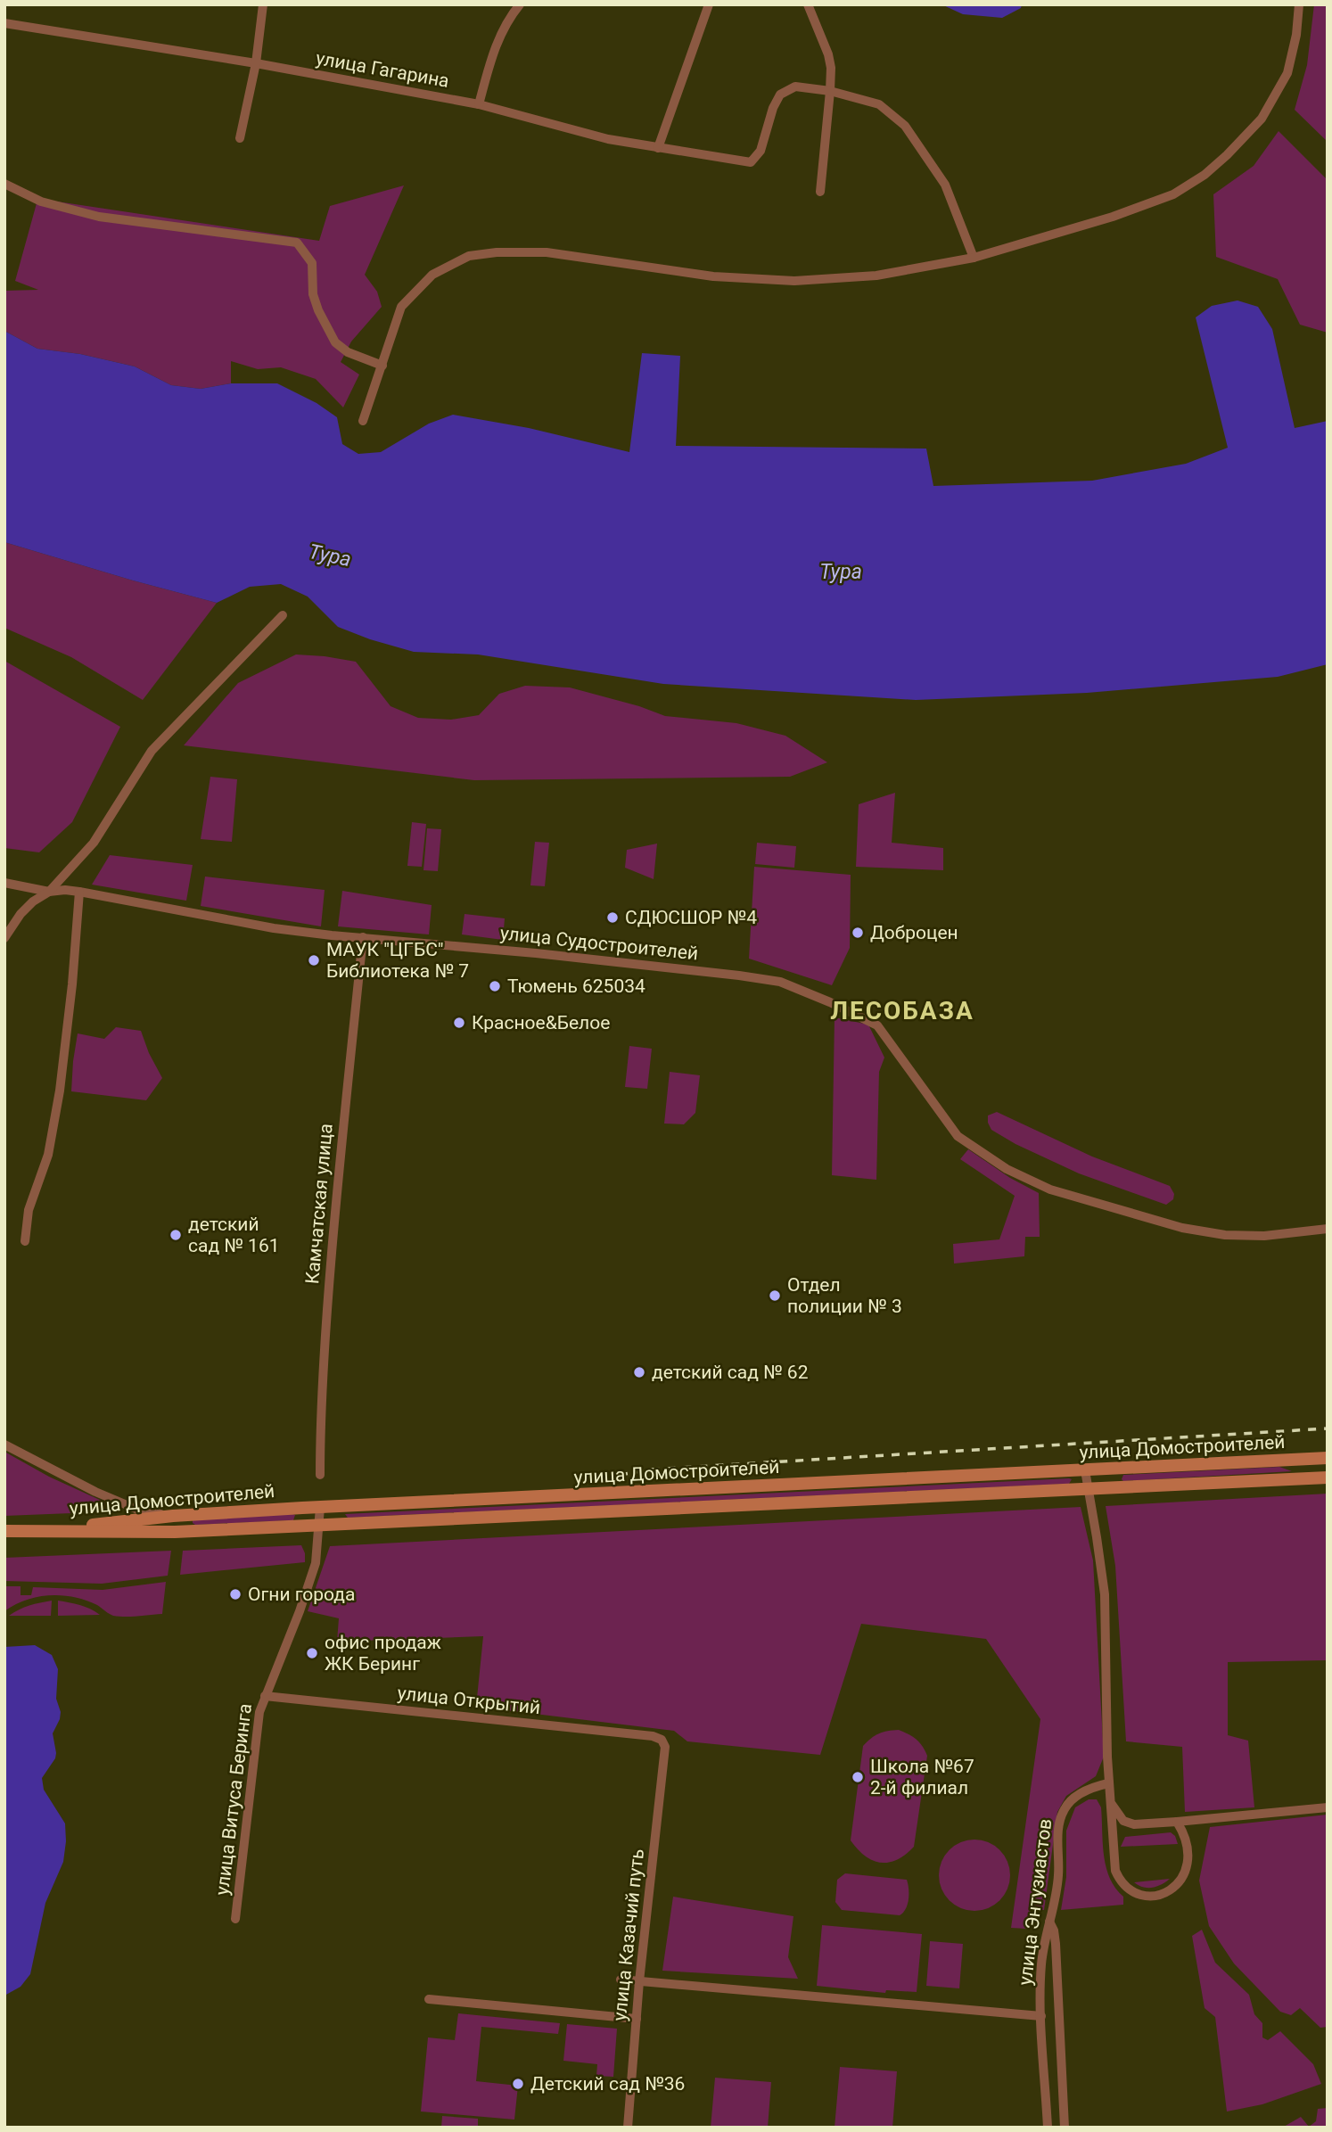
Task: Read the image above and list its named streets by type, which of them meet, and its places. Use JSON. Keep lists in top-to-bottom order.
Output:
{
  "streets": {
    "main road": ["улица Домостроителей"],
    "street": [
      "улица Гагарина",
      "улица Судостроителей",
      "Камчатская улица",
      "улица Открытий",
      "улица Витуса Беринга",
      "улица Энтузиастов",
      "улица Казачий путь"
    ]
  },
  "crossings": [
    ["улица Судостроителей", "Камчатская улица"],
    ["улица Домостроителей", "улица Витуса Беринга"],
    ["улица Открытий", "улица Витуса Беринга"],
    ["улица Открытий", "улица Казачий путь"]
  ],
  "districts": ["ЛЕСОБАЗА"],
  "water": ["Тура"],
  "places": [
    "СДЮСШОР №4",
    "Доброцен",
    "МАУК \"ЦГБС\" Библиотека № 7",
    "Тюмень 625034",
    "Красное&Белое",
    "детский сад № 161",
    "Отдел полиции № 3",
    "детский сад № 62",
    "Огни города",
    "офис продаж ЖК Беринг",
    "Школа №67 2-й филиал",
    "Детский сад №36"
  ]
}
